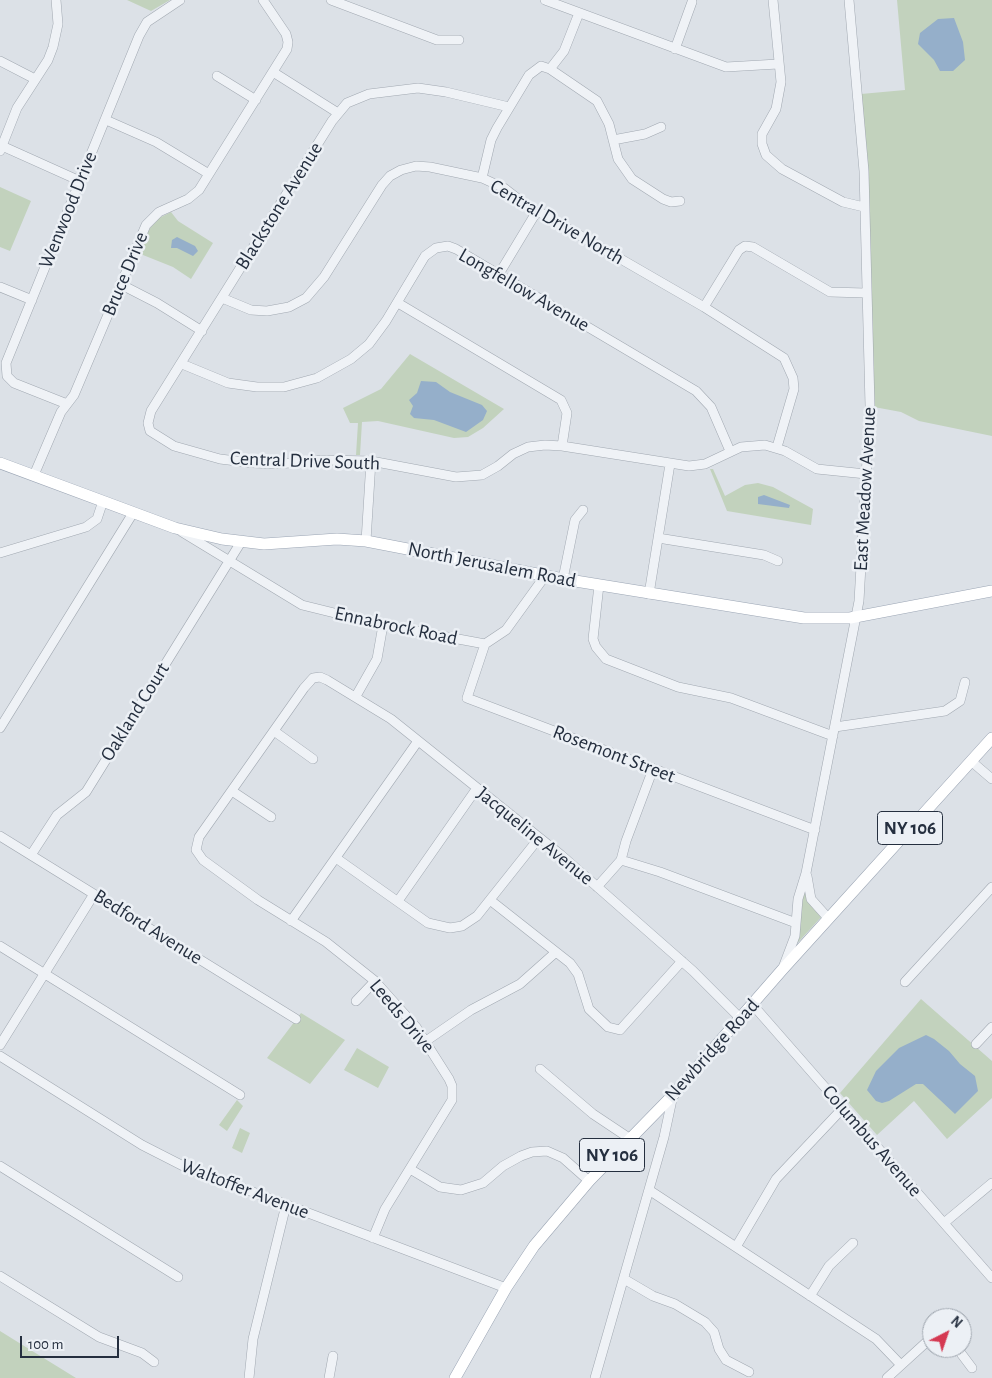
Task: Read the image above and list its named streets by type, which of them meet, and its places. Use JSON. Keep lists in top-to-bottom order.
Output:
{
  "streets": {
    "main road": ["North Jerusalem Road", "NY 106", "Newbridge Road"],
    "street": [
      "Blackstone Avenue",
      "Wenwood Drive",
      "Central Drive North",
      "Bruce Drive",
      "Longfellow Avenue",
      "Central Drive South",
      "East Meadow Avenue",
      "Ennabrock Road",
      "Oakland Court",
      "Rosemont Street",
      "Jacqueline Avenue",
      "Bedford Avenue",
      "Leeds Drive",
      "Columbus Avenue",
      "Waltoffer Avenue"
    ]
  },
  "crossings": [
    ["Blackstone Avenue", "Central Drive North"],
    ["Blackstone Avenue", "Longfellow Avenue"],
    ["Blackstone Avenue", "Central Drive South"],
    ["Wenwood Drive", "Bruce Drive"],
    ["Central Drive North", "Central Drive South"],
    ["Bruce Drive", "North Jerusalem Road"],
    ["Longfellow Avenue", "Central Drive South"],
    ["Central Drive South", "East Meadow Avenue"],
    ["East Meadow Avenue", "North Jerusalem Road"],
    ["East Meadow Avenue", "Rosemont Street"],
    ["East Meadow Avenue", "Newbridge Road"],
    ["North Jerusalem Road", "Ennabrock Road"],
    ["Ennabrock Road", "Oakland Court"],
    ["Ennabrock Road", "Rosemont Street"],
    ["Oakland Court", "Bedford Avenue"],
    ["Jacqueline Avenue", "Newbridge Road"],
    ["Leeds Drive", "Waltoffer Avenue"],
    ["Newbridge Road", "Columbus Avenue"],
    ["Newbridge Road", "Waltoffer Avenue"]
  ],
  "scale_bar": "100 m",
  "north": "top right"
}
